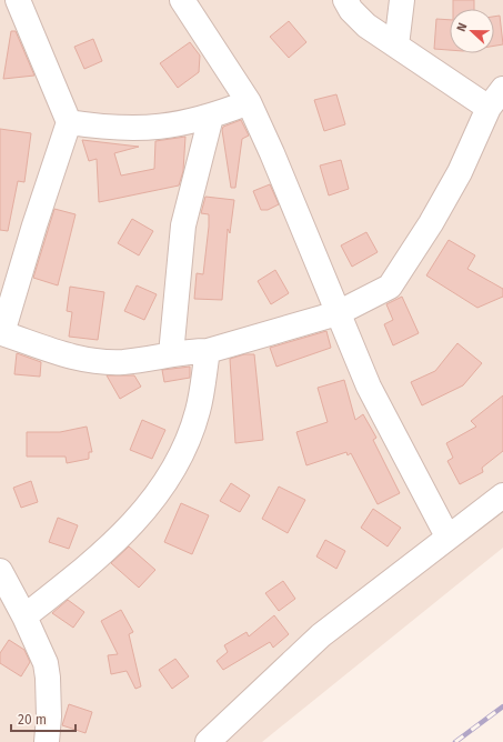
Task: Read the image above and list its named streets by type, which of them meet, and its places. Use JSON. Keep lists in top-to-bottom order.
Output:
{
  "scale_bar": "20 m",
  "north": "left"
}
